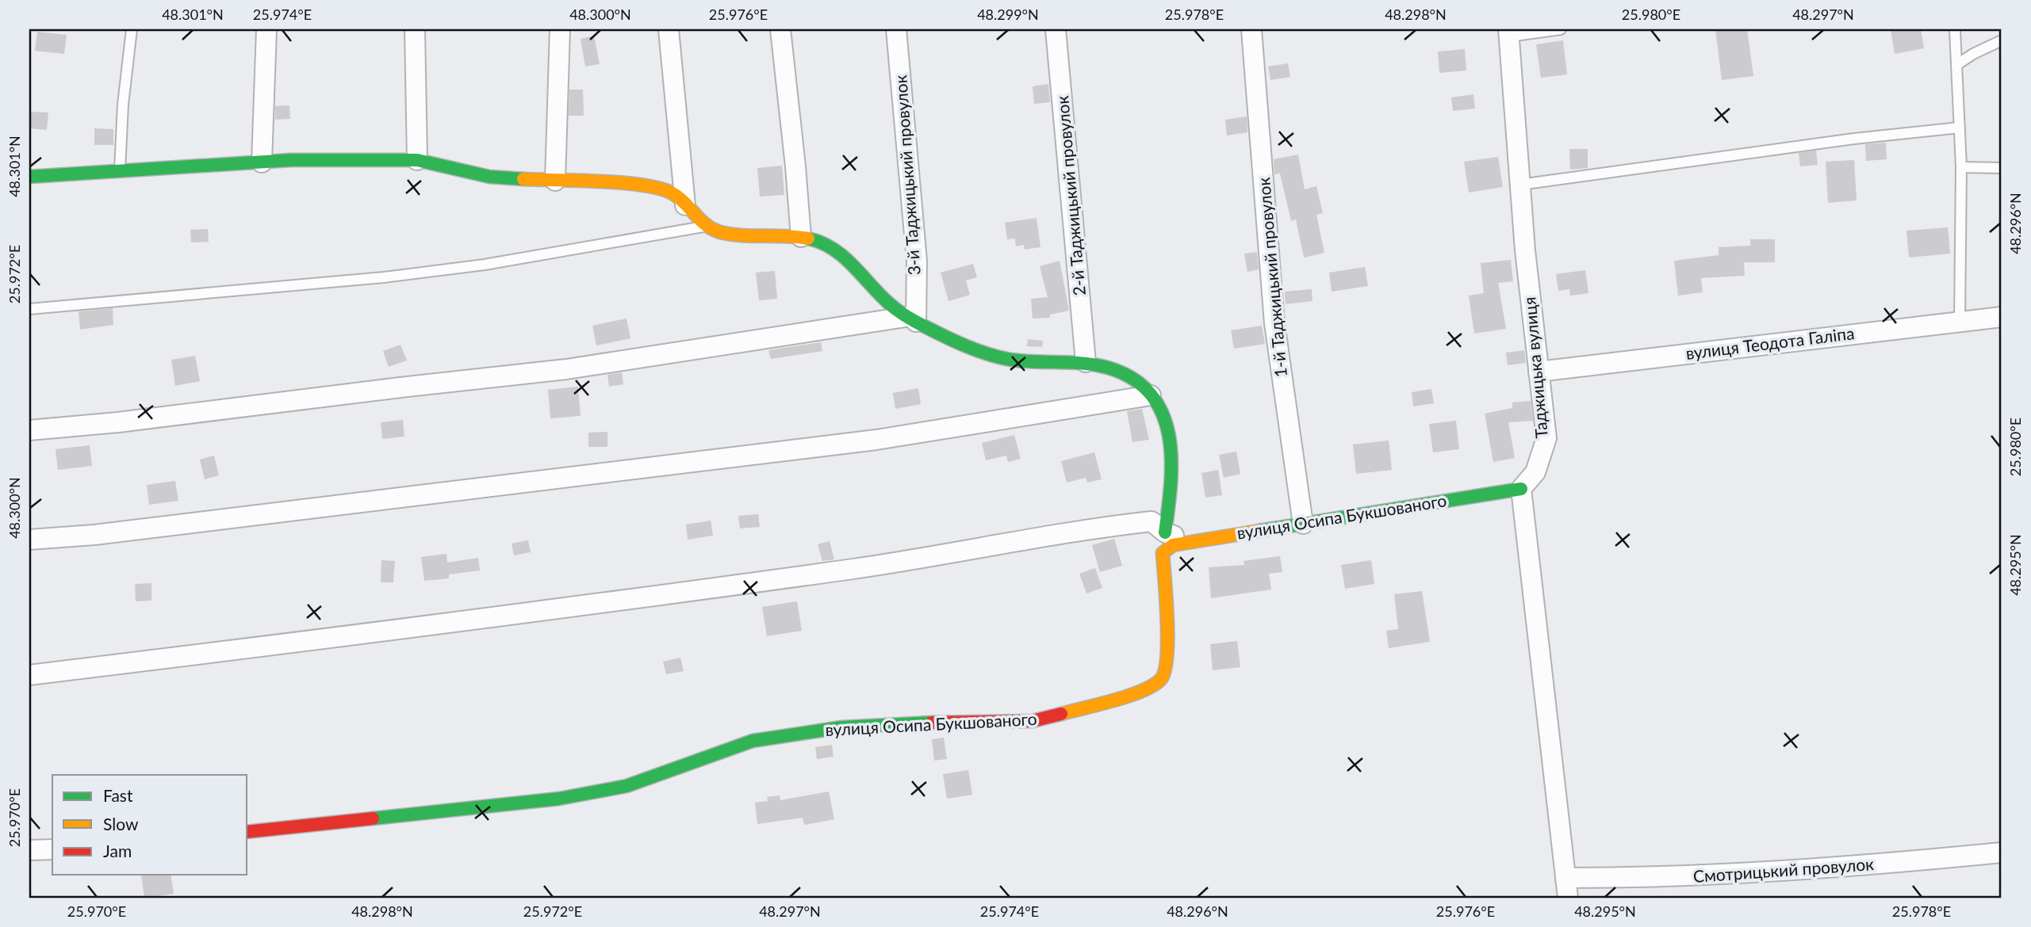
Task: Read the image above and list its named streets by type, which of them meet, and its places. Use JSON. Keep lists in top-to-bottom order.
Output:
{
  "streets": {
    "street": [
      "3-й Таджицький провулок",
      "2-й Таджицький провулок",
      "1-й Таджицький провулок",
      "вулиця Теодота Галіпа",
      "Таджицька вулиця",
      "вулиця Осипа Букшованого",
      "Смотрицький провулок"
    ]
  },
  "crossings": [
    ["1-й Таджицький провулок", "вулиця Осипа Букшованого"],
    ["вулиця Теодота Галіпа", "Таджицька вулиця"],
    ["Таджицька вулиця", "вулиця Осипа Букшованого"]
  ],
  "legend": ["Fast", "Slow", "Jam"],
  "coordinates": [
    "48.301°N",
    "25.974°E",
    "48.300°N",
    "25.976°E",
    "48.299°N",
    "25.978°E",
    "48.298°N",
    "25.980°E",
    "48.297°N",
    "48.296°N",
    "25.972°E",
    "48.295°N",
    "25.970°E"
  ]
}
